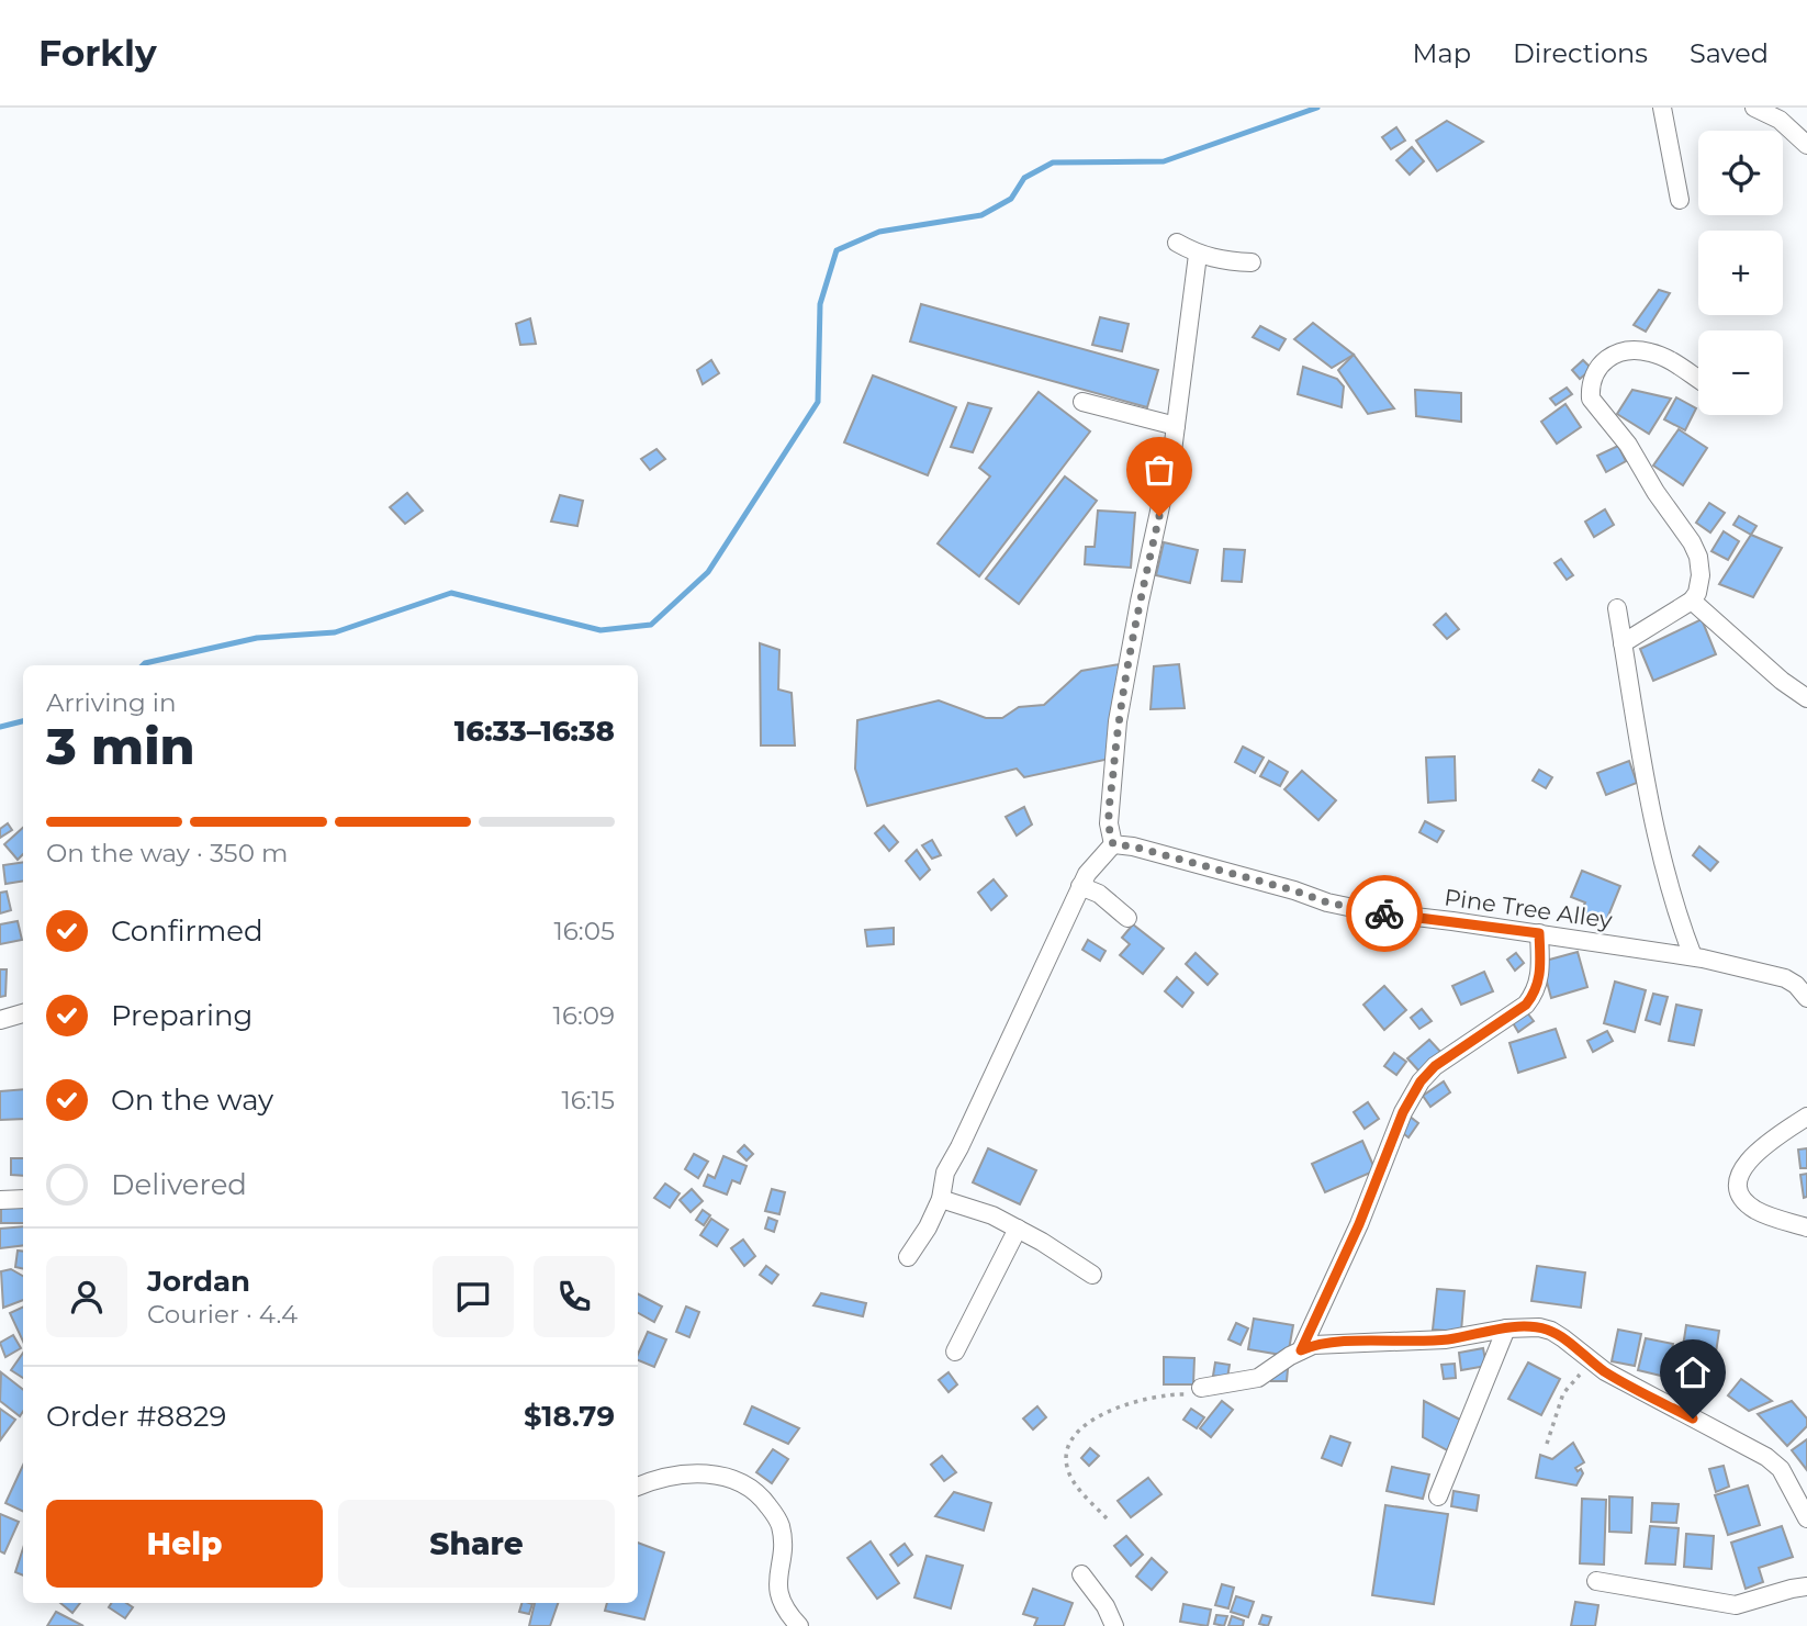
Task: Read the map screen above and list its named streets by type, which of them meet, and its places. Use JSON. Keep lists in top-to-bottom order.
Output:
{
  "streets": {
    "street": ["Pine Tree Alley"]
  },
  "page": {
    "header": "Forkly",
    "nav": ["Map", "Directions", "Saved"],
    "map_buttons": ["+", "−"],
    "heading": ["3 min", "Arriving in", "16:33–16:38"],
    "panel": [
      "Jordan",
      "Courier · 4.4",
      "Order #8829",
      "$18.79"
    ],
    "bar": "On the way · 350 m",
    "list": [
      ["Confirmed", "16:05"],
      ["Preparing", "16:09"],
      ["On the way", "16:15"],
      "Delivered"
    ],
    "buttons": ["Help", "Share"]
  }
}
